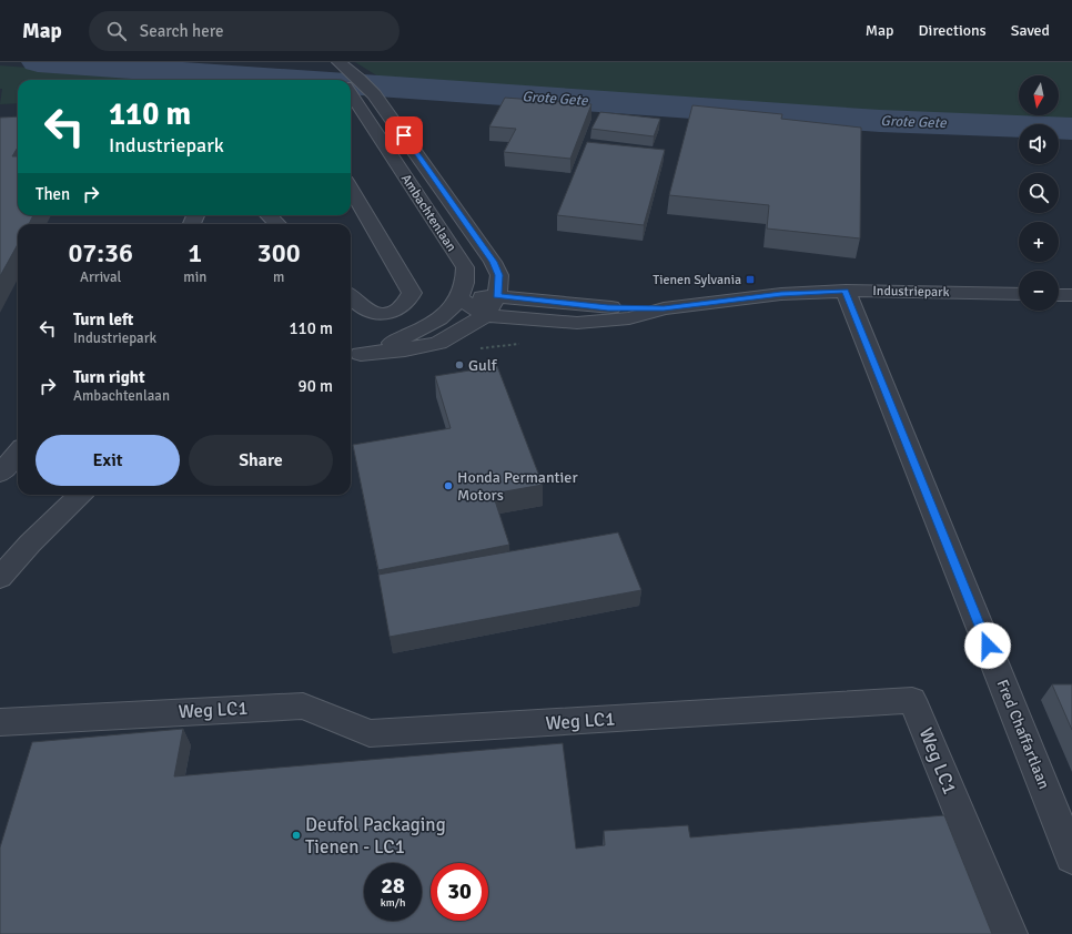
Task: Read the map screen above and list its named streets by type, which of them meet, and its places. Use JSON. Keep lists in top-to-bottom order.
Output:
{
  "streets": {
    "street": [
      "Ambachtenlaan",
      "Industriepark",
      "Weg LC1",
      "Fred Chaffartlaan"
    ]
  },
  "crossings": [
    ["Ambachtenlaan", "Industriepark"],
    ["Industriepark", "Fred Chaffartlaan"]
  ],
  "water": ["Grote Gete"],
  "places": {
    "transit": ["Tienen Sylvania"],
    "other": ["Gulf", "Honda Permantier Motors", "Deufol Packaging Tienen - LC1"]
  },
  "north": "bottom",
  "page": {
    "header": "Map",
    "search": "Search here",
    "nav": ["Map", "Directions", "Saved"],
    "map_buttons": ["+", "−"],
    "turn": ["110 m", "Industriepark"],
    "then": "Then",
    "eta": [
      "07:36",
      "Arrival",
      "1",
      "min",
      "300",
      "m"
    ],
    "list": [
      {
        "name": "Turn left",
        "note": "Industriepark",
        "value": "110 m"
      },
      {
        "name": "Turn right",
        "note": "Ambachtenlaan",
        "value": "90 m"
      }
    ],
    "buttons": ["Exit", "Share"],
    "speed": "28 km/h",
    "limit": "30"
  }
}
